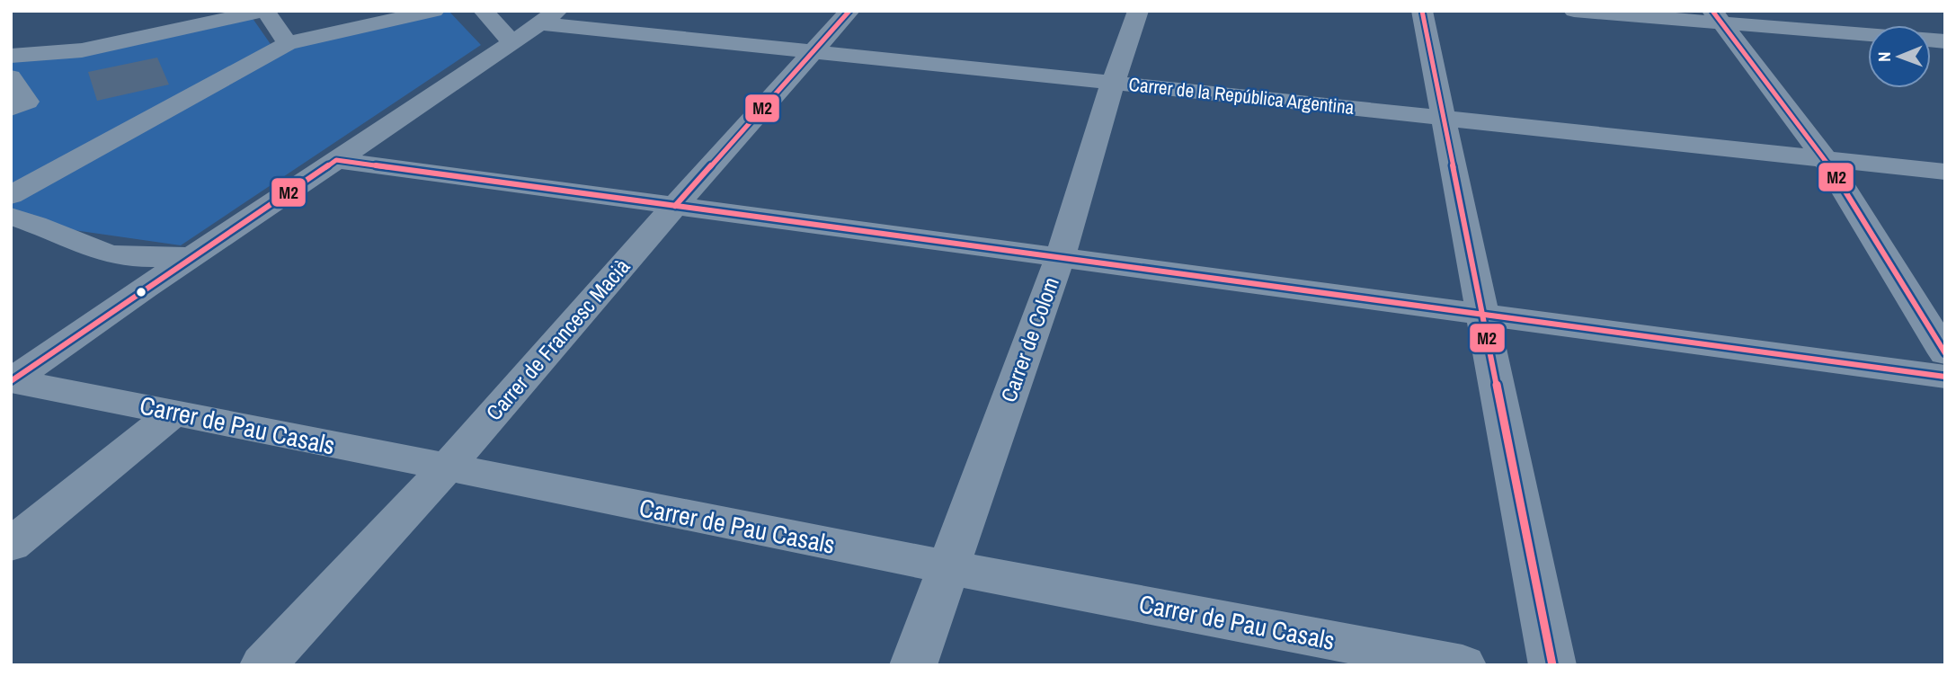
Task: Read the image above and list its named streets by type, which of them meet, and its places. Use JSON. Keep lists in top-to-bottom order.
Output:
{
  "streets": {
    "street": [
      "Carrer de la República Argentina",
      "Carrer de Francesc Macià",
      "Carrer de Colom",
      "Carrer de Pau Casals"
    ]
  },
  "crossings": [
    ["Carrer de la República Argentina", "Carrer de Francesc Macià"],
    ["Carrer de la República Argentina", "Carrer de Colom"],
    ["Carrer de Francesc Macià", "Carrer de Pau Casals"],
    ["Carrer de Colom", "Carrer de Pau Casals"]
  ],
  "lines": ["transit line M2"],
  "north": "left"
}
